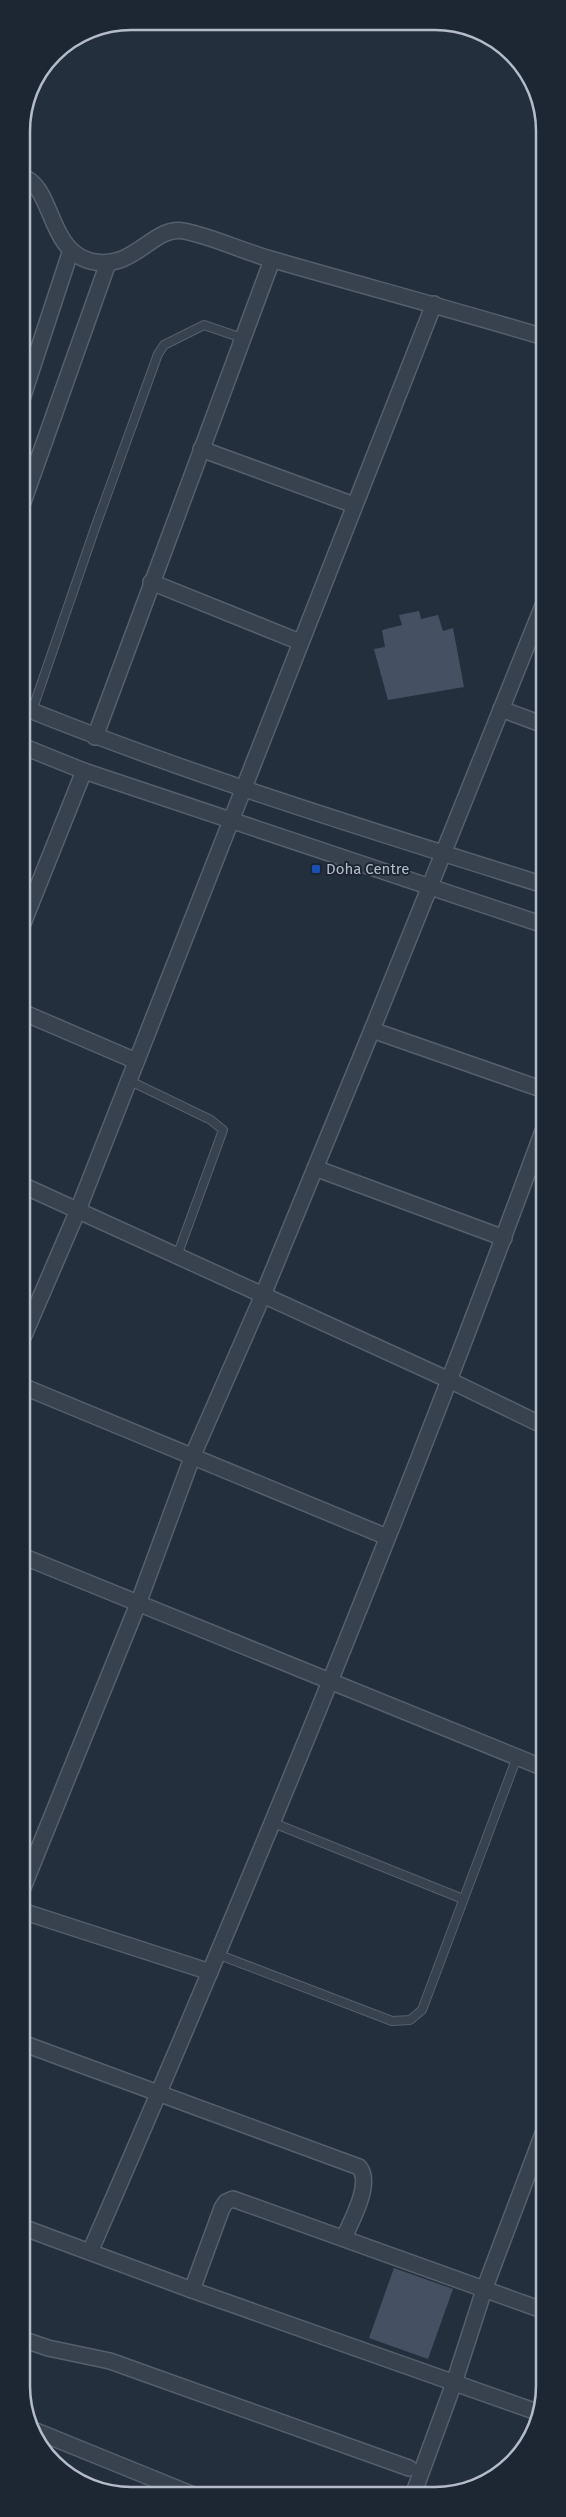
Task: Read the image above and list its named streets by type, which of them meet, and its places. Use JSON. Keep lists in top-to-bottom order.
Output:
{
  "places": {
    "transit": ["Doha Centre"]
  }
}
